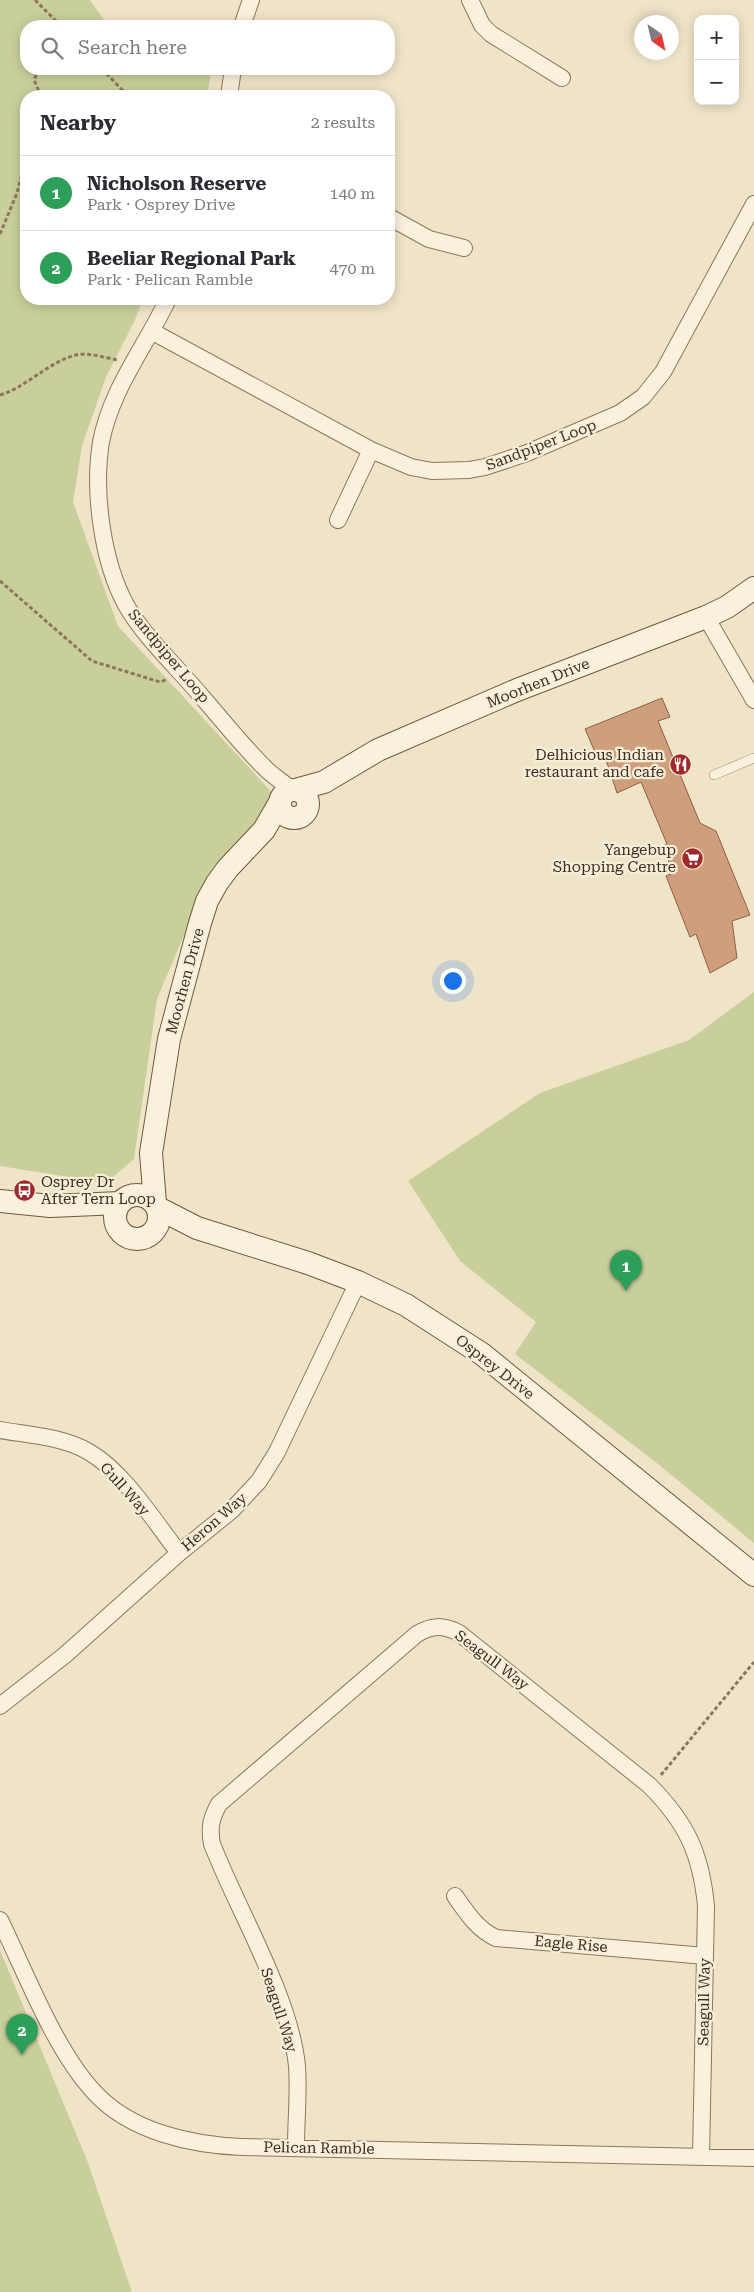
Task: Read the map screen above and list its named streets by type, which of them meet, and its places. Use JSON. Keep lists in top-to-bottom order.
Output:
{
  "streets": {
    "street": [
      "Sandpiper Loop",
      "Moorhen Drive",
      "Osprey Drive",
      "Gull Way",
      "Heron Way",
      "Seagull Way",
      "Eagle Rise",
      "Pelican Ramble"
    ]
  },
  "crossings": [
    ["Sandpiper Loop", "Moorhen Drive"],
    ["Moorhen Drive", "Osprey Drive"],
    ["Osprey Drive", "Heron Way"],
    ["Gull Way", "Heron Way"],
    ["Seagull Way", "Eagle Rise"],
    ["Seagull Way", "Pelican Ramble"]
  ],
  "places": {
    "restaurant": ["Delhicious Indian restaurant and cafe"],
    "supermarket": ["Yangebup Shopping Centre"],
    "bus stop": ["Osprey Dr After Tern Loop"]
  },
  "north": "bottom right",
  "page": {
    "map_buttons": ["+", "−"],
    "search": "Search here",
    "heading": ["Nearby", "2 results"],
    "list": [
      {
        "mark": "1",
        "name": "Nicholson Reserve",
        "note": "Park · Osprey Drive",
        "value": "140 m"
      },
      {
        "mark": "2",
        "name": "Beeliar Regional Park",
        "note": "Park · Pelican Ramble",
        "value": "470 m"
      }
    ],
    "pins": ["1", "2"]
  }
}
